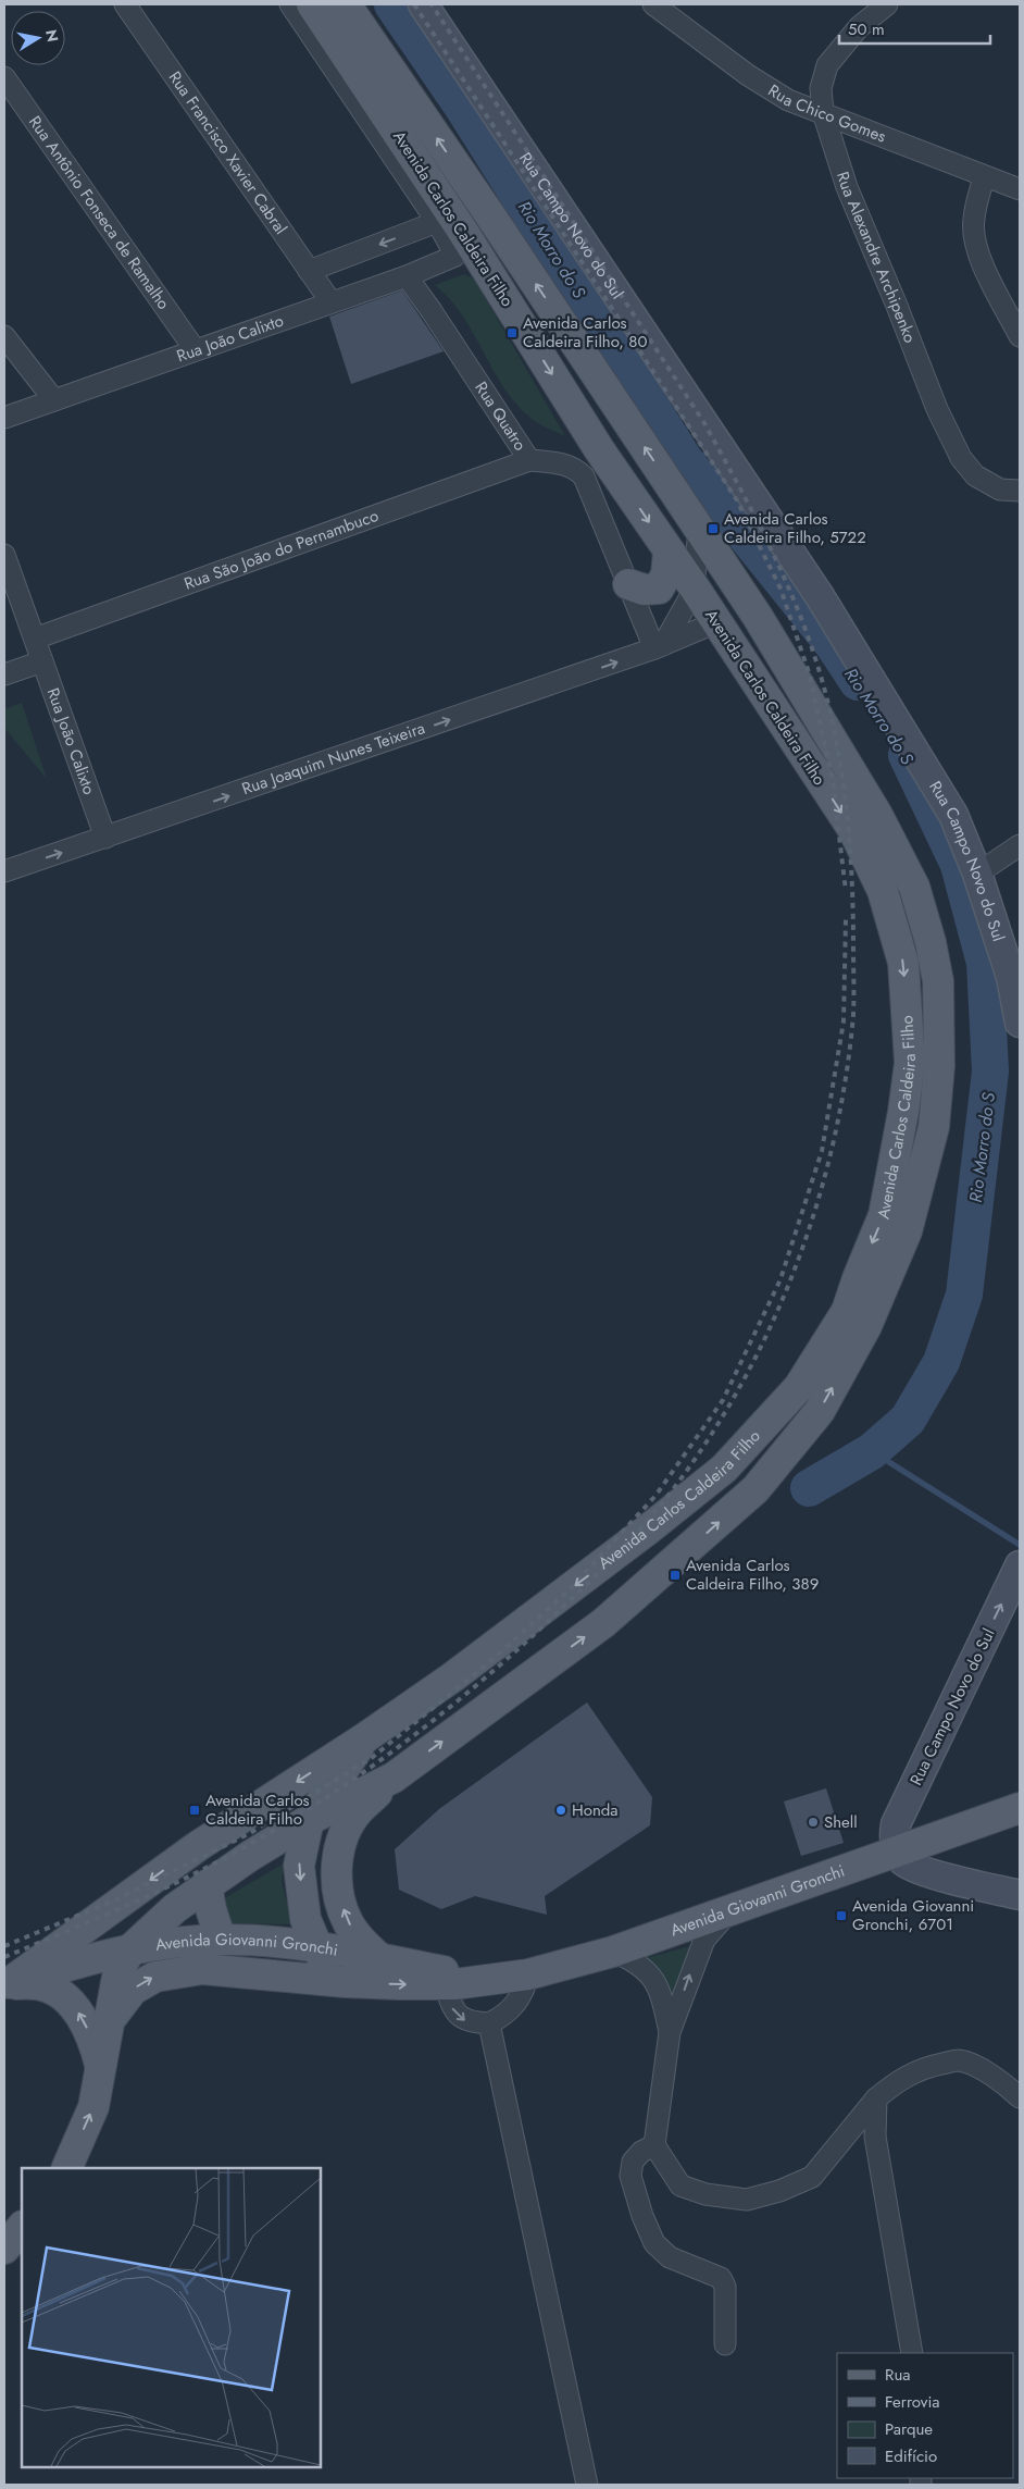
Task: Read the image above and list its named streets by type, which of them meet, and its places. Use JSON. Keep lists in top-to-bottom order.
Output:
{
  "streets": {
    "main road": ["Avenida Carlos Caldeira Filho", "Avenida Giovanni Gronchi"],
    "street": [
      "Rua Chico Gomes",
      "Rua Francisco Xavier Cabral",
      "Rua Antônio Fonseca de Ramalho",
      "Rua Campo Novo do Sul",
      "Rua Alexandre Archipenko",
      "Rua João Calixto",
      "Rua Quatro",
      "Rua São João do Pernambuco",
      "Rua Joaquim Nunes Teixeira"
    ]
  },
  "crossings": [
    ["Rua Chico Gomes", "Rua Alexandre Archipenko"],
    ["Rua Francisco Xavier Cabral", "Rua João Calixto"],
    ["Rua Antônio Fonseca de Ramalho", "Rua João Calixto"],
    ["Avenida Carlos Caldeira Filho", "Rua Joaquim Nunes Teixeira"],
    ["Avenida Carlos Caldeira Filho", "Avenida Giovanni Gronchi"],
    ["Rua Campo Novo do Sul", "Avenida Giovanni Gronchi"],
    ["Rua João Calixto", "Rua Quatro"],
    ["Rua João Calixto", "Rua São João do Pernambuco"],
    ["Rua João Calixto", "Rua Joaquim Nunes Teixeira"],
    ["Rua Quatro", "Rua São João do Pernambuco"],
    ["Rua Quatro", "Rua Joaquim Nunes Teixeira"]
  ],
  "one_way": ["Rua Joaquim Nunes Teixeira"],
  "water": ["Rio Morro do S"],
  "places": {
    "transit": [
      "Avenida Carlos Caldeira Filho, 80",
      "Avenida Carlos Caldeira Filho, 5722",
      "Avenida Carlos Caldeira Filho, 389",
      "Avenida Carlos Caldeira Filho",
      "Avenida Giovanni Gronchi, 6701"
    ],
    "other": ["Honda", "Shell"]
  },
  "legend": [
    "Rua",
    "Ferrovia",
    "Parque",
    "Edifício"
  ],
  "scale_bar": "50 m",
  "north": "right"
}
